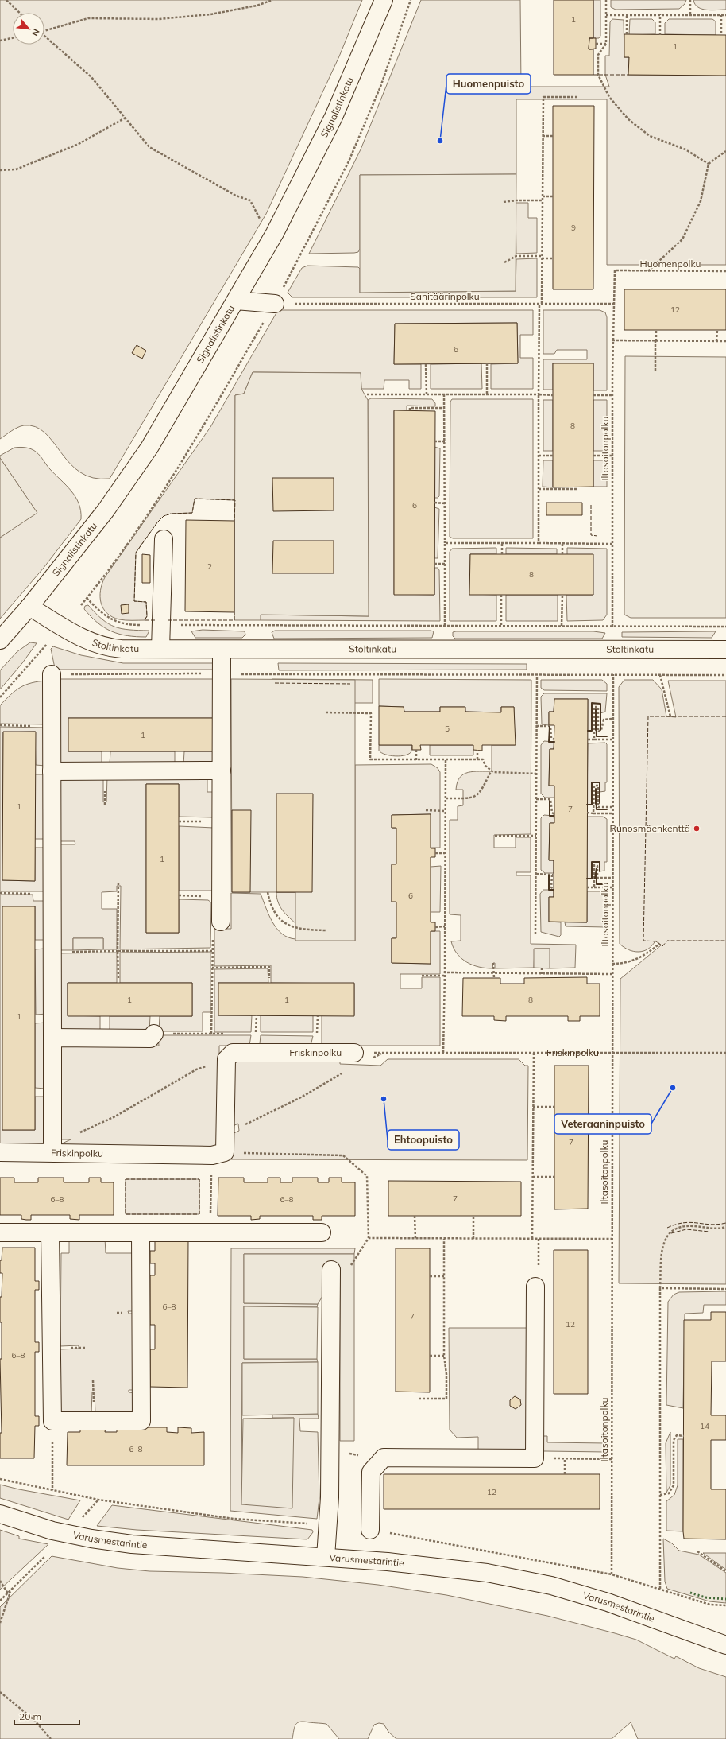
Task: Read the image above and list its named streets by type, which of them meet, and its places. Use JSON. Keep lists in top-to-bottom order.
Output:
{
  "streets": {
    "street": [
      "Signalistinkatu",
      "Stoltinkatu",
      "Friskinpolku",
      "Varusmestarintie"
    ],
    "path": ["Huomenpolku", "Sanitäärinpolku", "Iltasoitonpolku"]
  },
  "crossings": [
    ["Signalistinkatu", "Stoltinkatu"],
    ["Huomenpolku", "Iltasoitonpolku"],
    ["Sanitäärinpolku", "Iltasoitonpolku"],
    ["Iltasoitonpolku", "Friskinpolku"]
  ],
  "places": [
    "Huomenpuisto",
    "Runosmäenkenttä",
    "Veteraaninpuisto",
    "Ehtoopuisto"
  ],
  "house_numbers": [
    "1",
    "1",
    "9",
    "12",
    "6",
    "8",
    "6",
    "2",
    "8",
    "5",
    "1",
    "1",
    "7",
    "1",
    "6",
    "1",
    "1",
    "8",
    "1",
    "7",
    "7",
    "6–8",
    "6–8",
    "6–8",
    "7",
    "12",
    "6–8",
    "14",
    "6–8",
    "12"
  ],
  "scale_bar": "20 m",
  "north": "bottom right"
}
